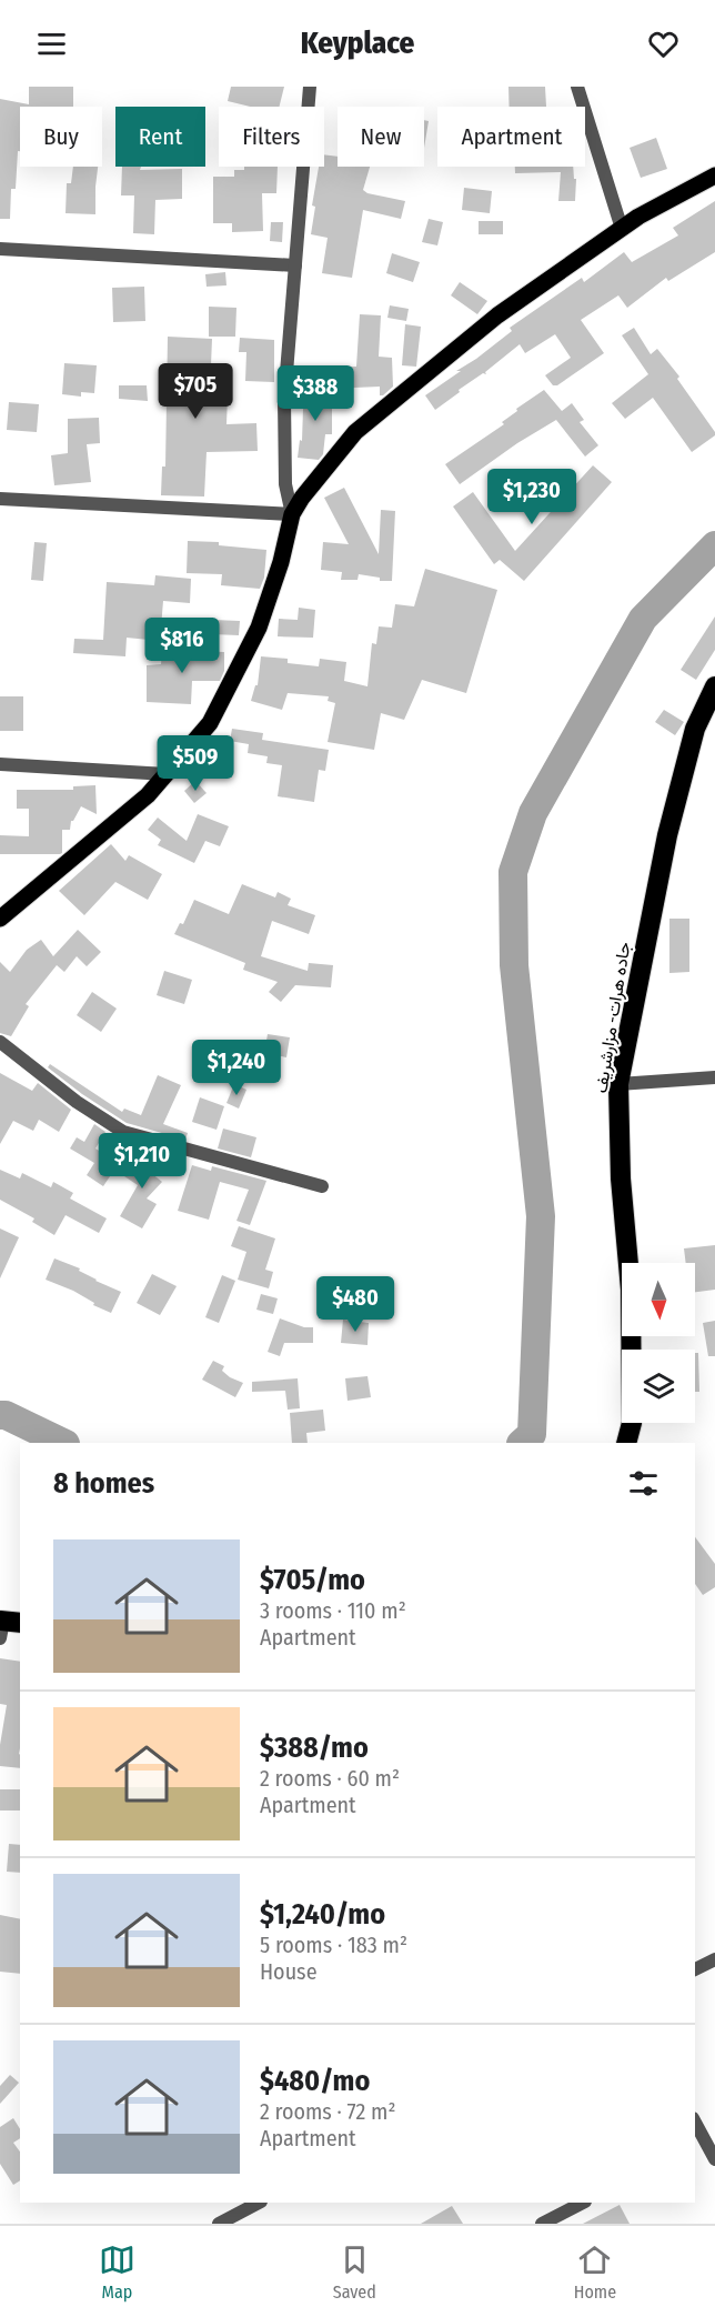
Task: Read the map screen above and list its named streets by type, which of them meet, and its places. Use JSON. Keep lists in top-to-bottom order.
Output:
{
  "streets": {
    "highway": ["جاده هرات- مزارشریف"]
  },
  "north": "bottom",
  "page": {
    "header": "Keyplace",
    "chip": [
      "Buy",
      "Rent",
      "Filters",
      "New",
      "Apartment"
    ],
    "price": [
      "$705",
      "$388",
      "$1,230",
      "$816",
      "$509",
      "$1,240",
      "$1,210",
      "$480"
    ],
    "heading": "8 homes",
    "list": [
      {
        "name": "$705/mo",
        "note": "3 rooms · 110 m² · Apartment"
      },
      {
        "name": "$388/mo",
        "note": "2 rooms · 60 m² · Apartment"
      },
      {
        "name": "$1,240/mo",
        "note": "5 rooms · 183 m² · House"
      },
      {
        "name": "$480/mo",
        "note": "2 rooms · 72 m² · Apartment"
      }
    ],
    "tabs": ["Map", "Saved", "Home"]
  }
}
